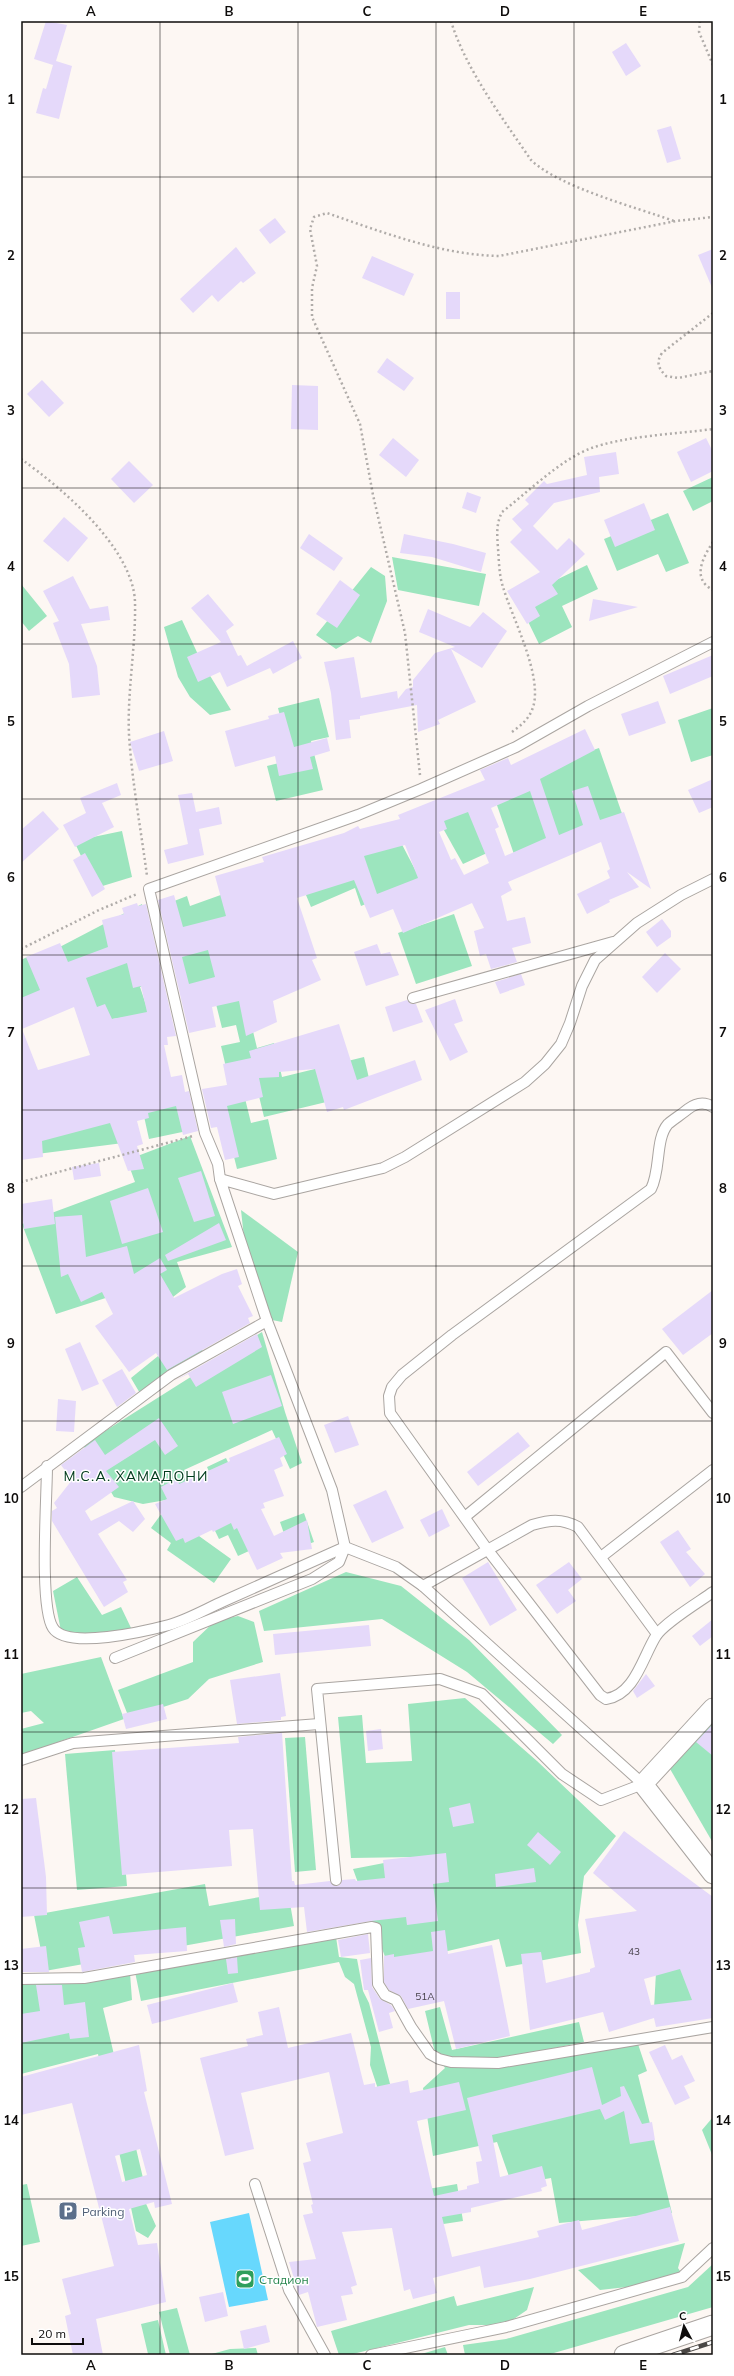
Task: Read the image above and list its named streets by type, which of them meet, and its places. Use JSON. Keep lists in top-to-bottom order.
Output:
{
  "districts": ["М.С.А. ХАМАДОНИ"],
  "places": {
    "parking": ["Parking"],
    "sports": ["Стадион"]
  },
  "house_numbers": ["43", "51А"],
  "scale_bar": "20 m",
  "north": "top",
  "grid": {
    "columns": [
      "A",
      "B",
      "C",
      "D",
      "E"
    ],
    "rows": [
      "1",
      "2",
      "3",
      "4",
      "5",
      "6",
      "7",
      "8",
      "9",
      "10",
      "11",
      "12",
      "13",
      "14",
      "15"
    ]
  }
}
